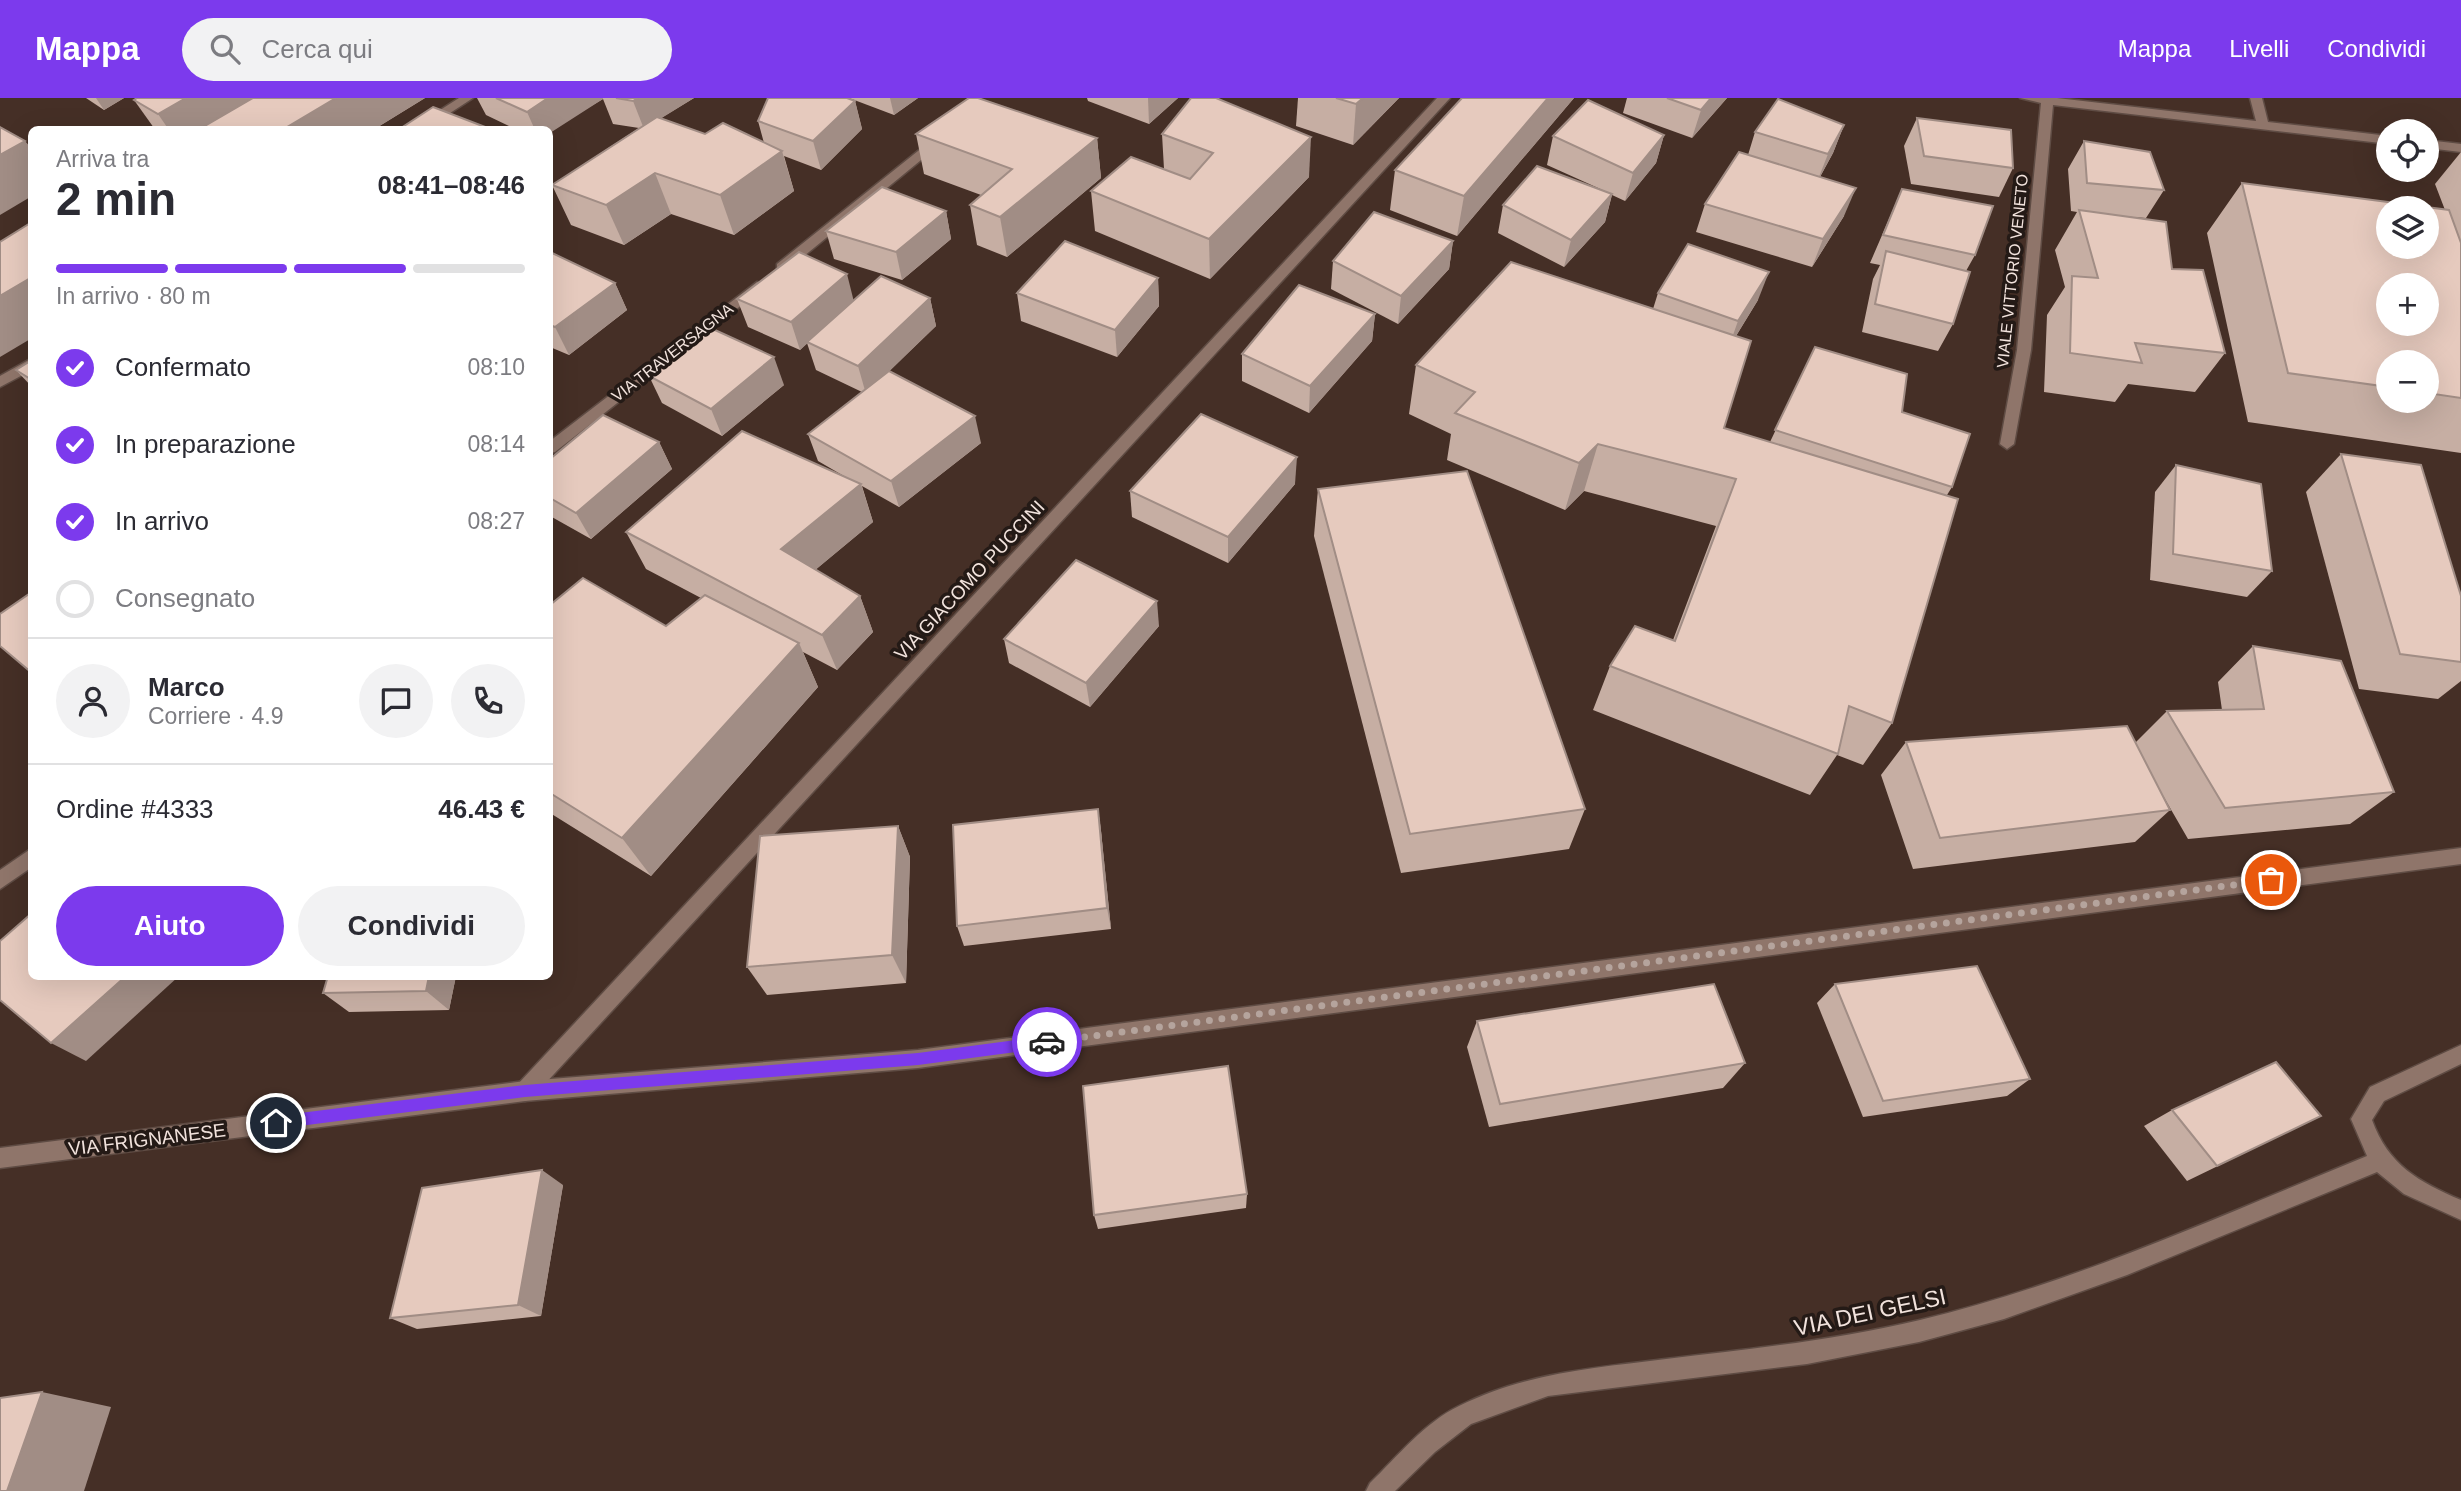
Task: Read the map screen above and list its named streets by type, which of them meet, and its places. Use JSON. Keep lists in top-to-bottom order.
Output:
{
  "streets": {
    "street": [
      "VIALE VITTORIO VENETO",
      "VIA TRAVERSAGNA",
      "VIA GIACOMO PUCCINI",
      "VIA FRIGNANESE",
      "VIA DEI GELSI"
    ]
  },
  "crossings": [
    ["VIA GIACOMO PUCCINI", "VIA FRIGNANESE"]
  ],
  "page": {
    "header": "Mappa",
    "search": "Cerca qui",
    "nav": ["Mappa", "Livelli", "Condividi"],
    "map_buttons": ["+", "−"],
    "heading": ["2 min", "Arriva tra", "08:41–08:46"],
    "panel": [
      "Marco",
      "Corriere · 4.9",
      "Ordine #4333",
      "46.43 €"
    ],
    "bar": "In arrivo · 80 m",
    "list": [
      ["Confermato", "08:10"],
      ["In preparazione", "08:14"],
      ["In arrivo", "08:27"],
      "Consegnato"
    ],
    "buttons": ["Aiuto", "Condividi"]
  }
}
